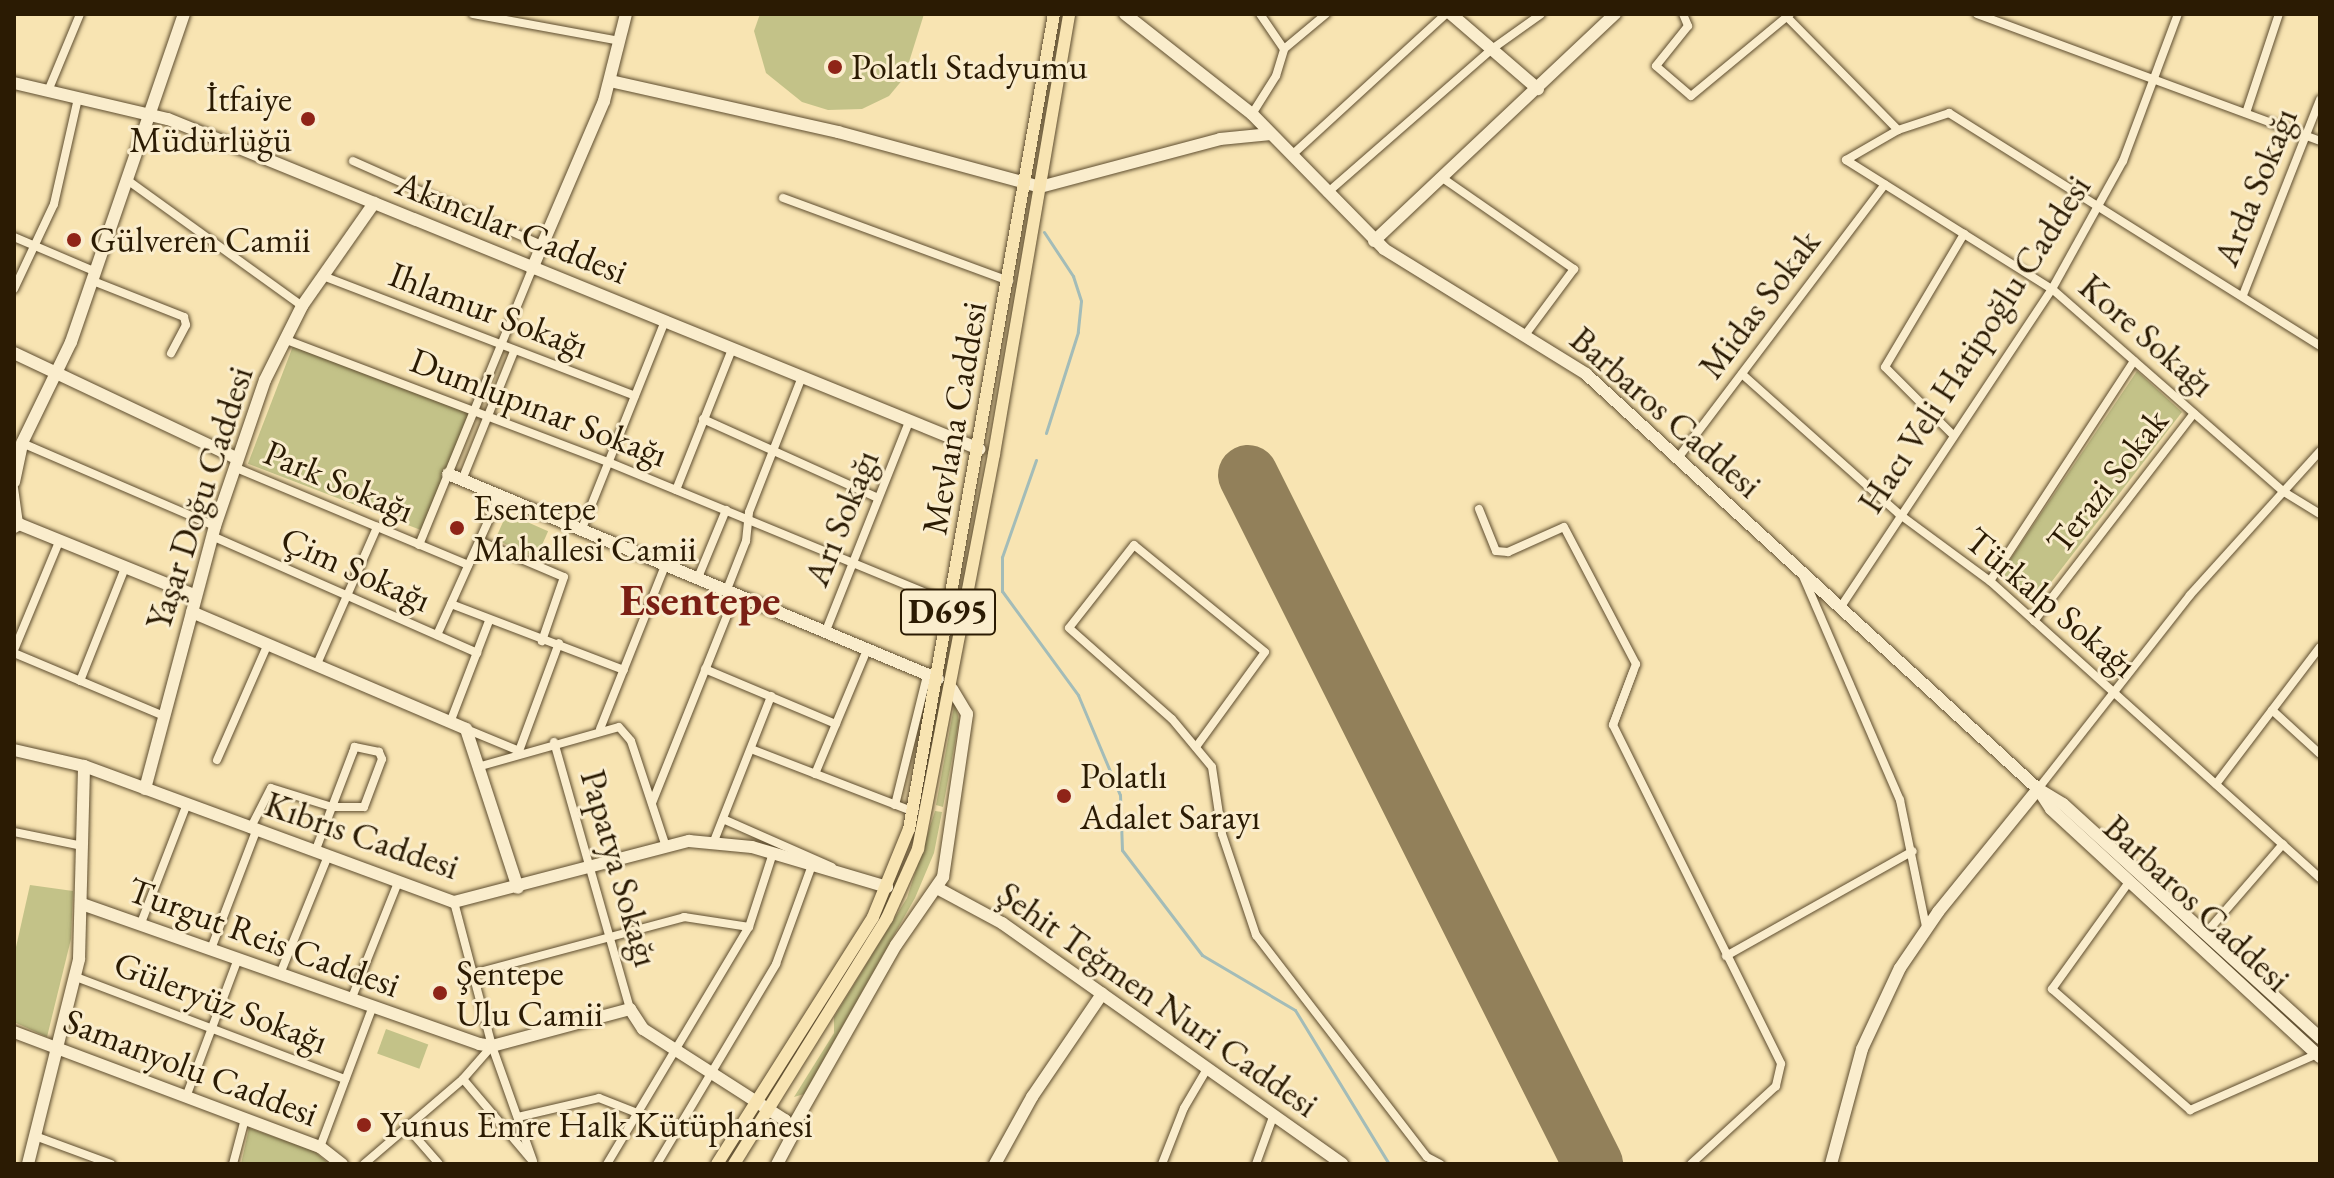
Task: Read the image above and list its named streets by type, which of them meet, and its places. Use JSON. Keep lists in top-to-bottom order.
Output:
{
  "streets": {
    "main road": ["Mevlana Caddesi", "D695"],
    "street": [
      "Arda Sokağı",
      "Akıncılar Caddesi",
      "Midas Sokak",
      "Ihlamur Sokağı",
      "Kore Sokağı",
      "Hacı Veli Hatipoğlu Caddesi",
      "Dumlupınar Sokağı",
      "Barbaros Caddesi",
      "Park Sokağı",
      "Terazi Sokak",
      "Yaşar Doğu Caddesi",
      "Arı Sokağı",
      "Çim Sokağı",
      "Türkalp Sokağı",
      "Kıbrıs Caddesi",
      "Papatya Sokağı",
      "Turgut Reis Caddesi",
      "Şehit Teğmen Nuri Caddesi",
      "Güleryüz Sokağı",
      "Samanyolu Caddesi"
    ]
  },
  "crossings": [
    ["Akıncılar Caddesi", "Mevlana Caddesi"],
    ["Akıncılar Caddesi", "Yaşar Doğu Caddesi"],
    ["Akıncılar Caddesi", "Arı Sokağı"],
    ["Midas Sokak", "Kore Sokağı"],
    ["Midas Sokak", "Barbaros Caddesi"],
    ["Midas Sokak", "Türkalp Sokağı"],
    ["Ihlamur Sokağı", "Yaşar Doğu Caddesi"],
    ["Kore Sokağı", "Hacı Veli Hatipoğlu Caddesi"],
    ["Kore Sokağı", "Terazi Sokak"],
    ["Hacı Veli Hatipoğlu Caddesi", "Barbaros Caddesi"],
    ["Hacı Veli Hatipoğlu Caddesi", "Türkalp Sokağı"],
    ["Dumlupınar Sokağı", "Mevlana Caddesi"],
    ["Dumlupınar Sokağı", "Yaşar Doğu Caddesi"],
    ["Dumlupınar Sokağı", "Arı Sokağı"],
    ["Mevlana Caddesi", "Kıbrıs Caddesi"],
    ["Park Sokağı", "Yaşar Doğu Caddesi"],
    ["Terazi Sokak", "Türkalp Sokağı"],
    ["Yaşar Doğu Caddesi", "Çim Sokağı"],
    ["Yaşar Doğu Caddesi", "Kıbrıs Caddesi"],
    ["Kıbrıs Caddesi", "Papatya Sokağı"]
  ],
  "districts": ["Esentepe"],
  "places": [
    "Polatlı Stadyumu",
    "İtfaiye Müdürlüğü",
    "Gülveren Camii",
    "Esentepe Mahallesi Camii",
    "Polatlı Adalet Sarayı",
    "Şentepe Ulu Camii",
    "Yunus Emre Halk Kütüphanesi"
  ]
}
